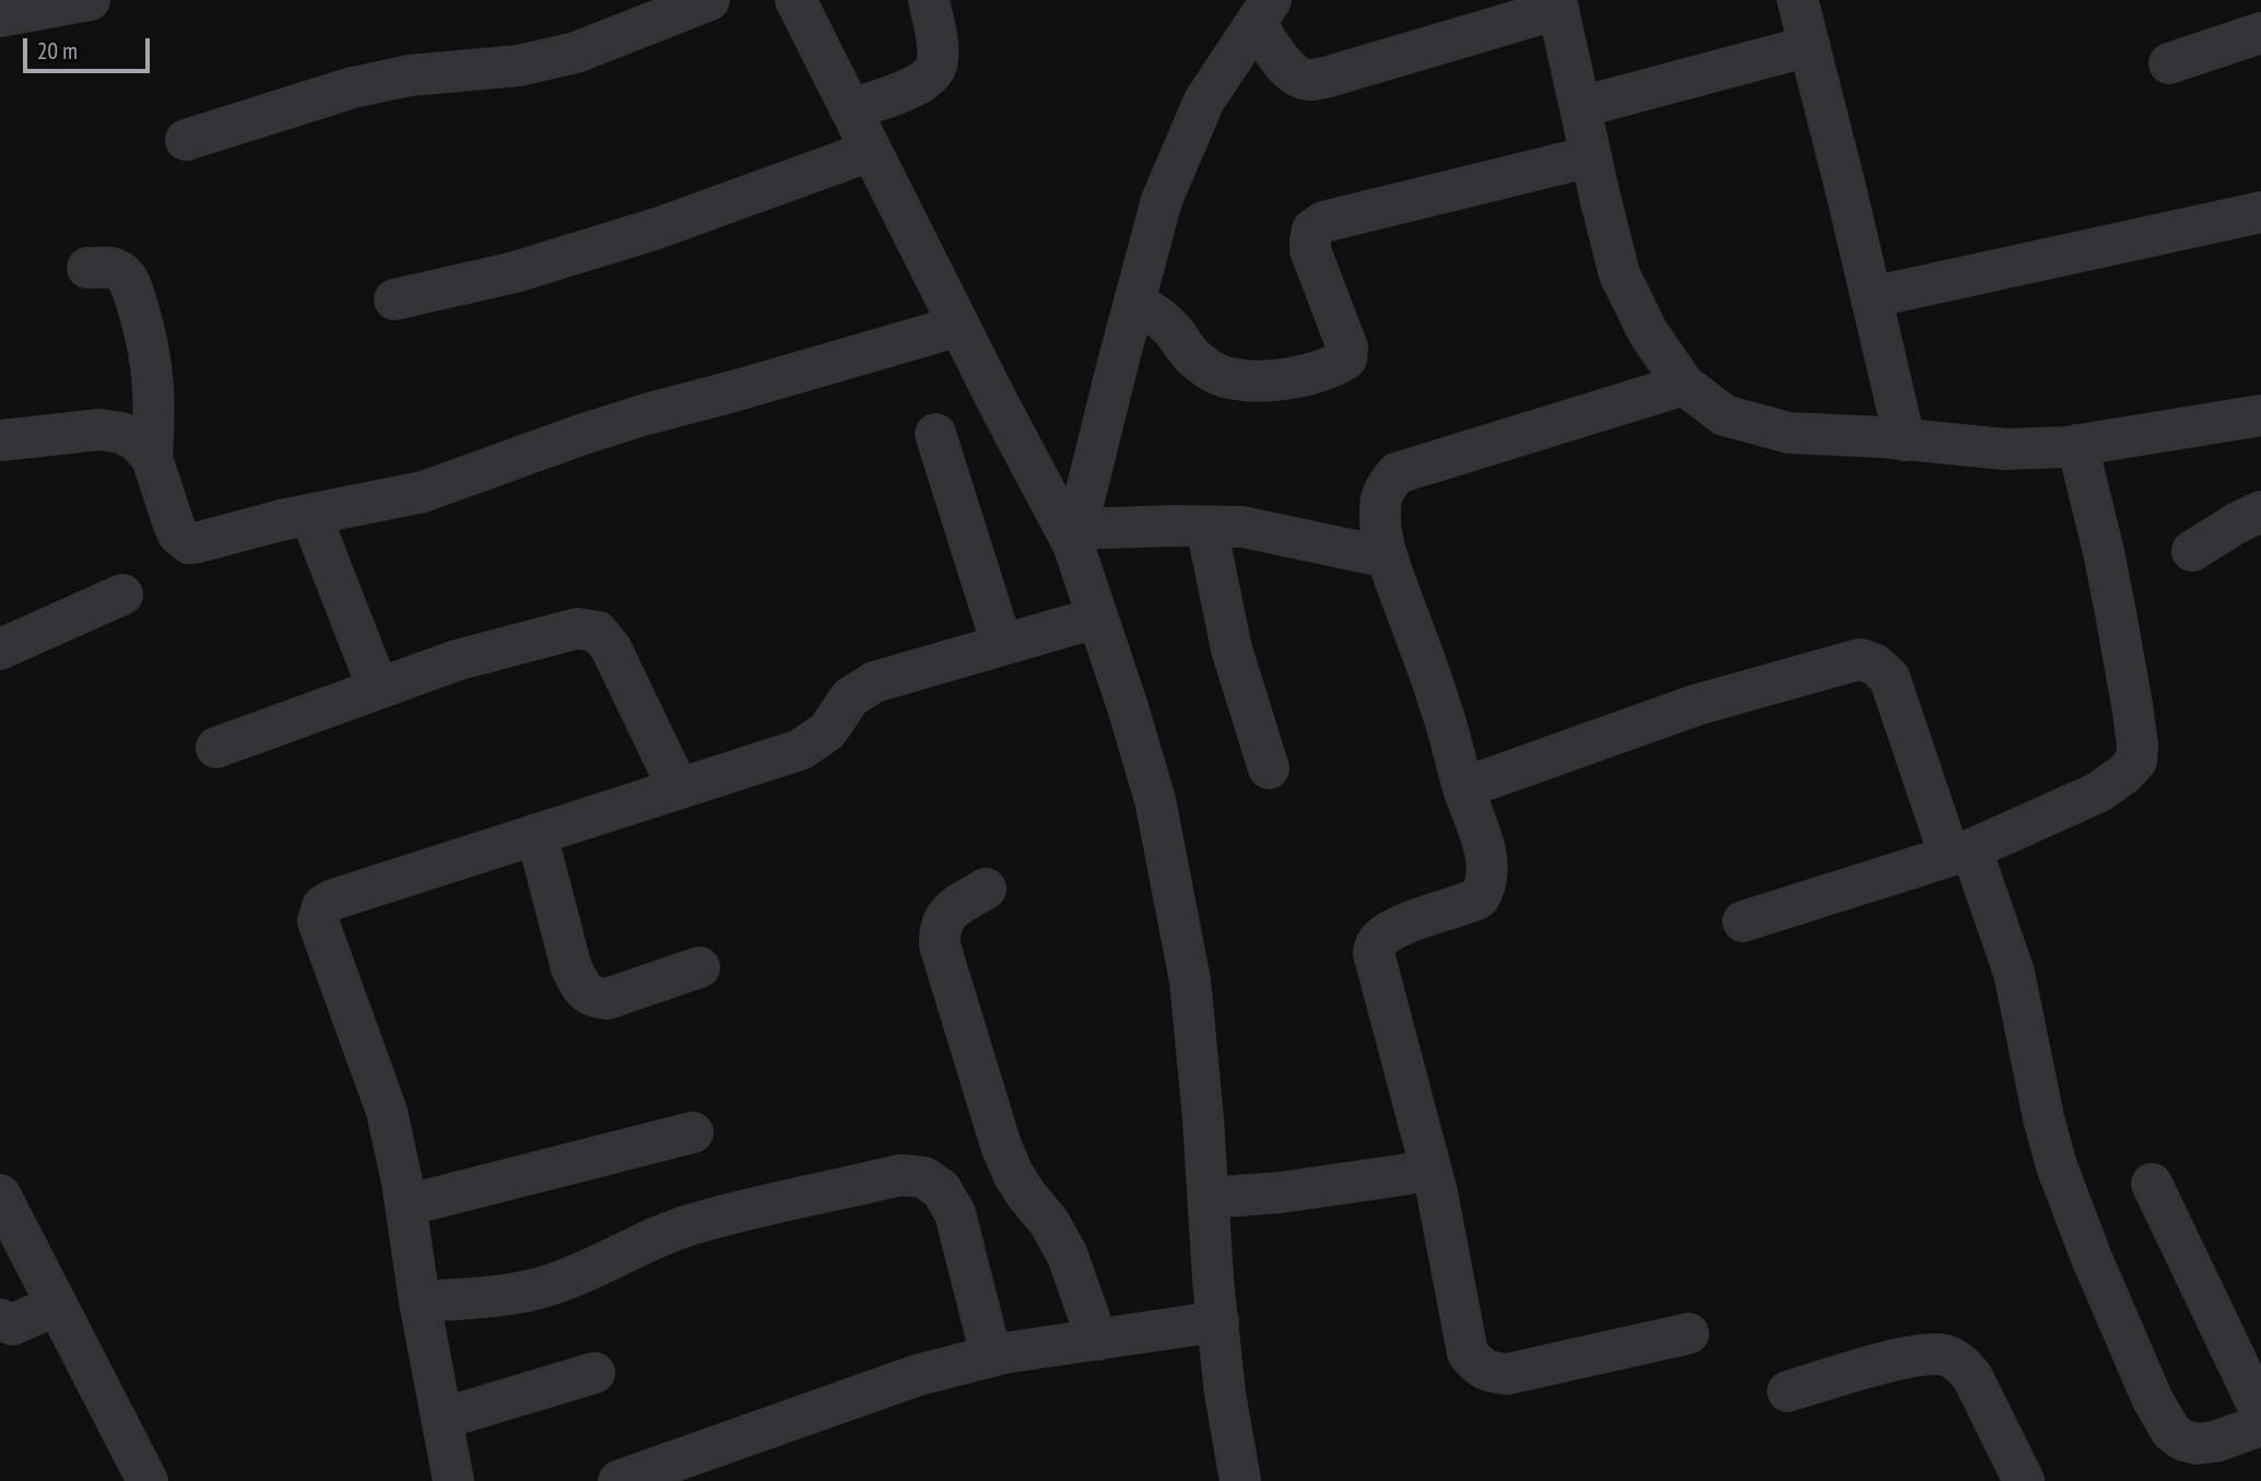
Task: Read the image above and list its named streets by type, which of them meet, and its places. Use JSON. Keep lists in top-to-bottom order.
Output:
{
  "scale_bar": "20 m"
}
